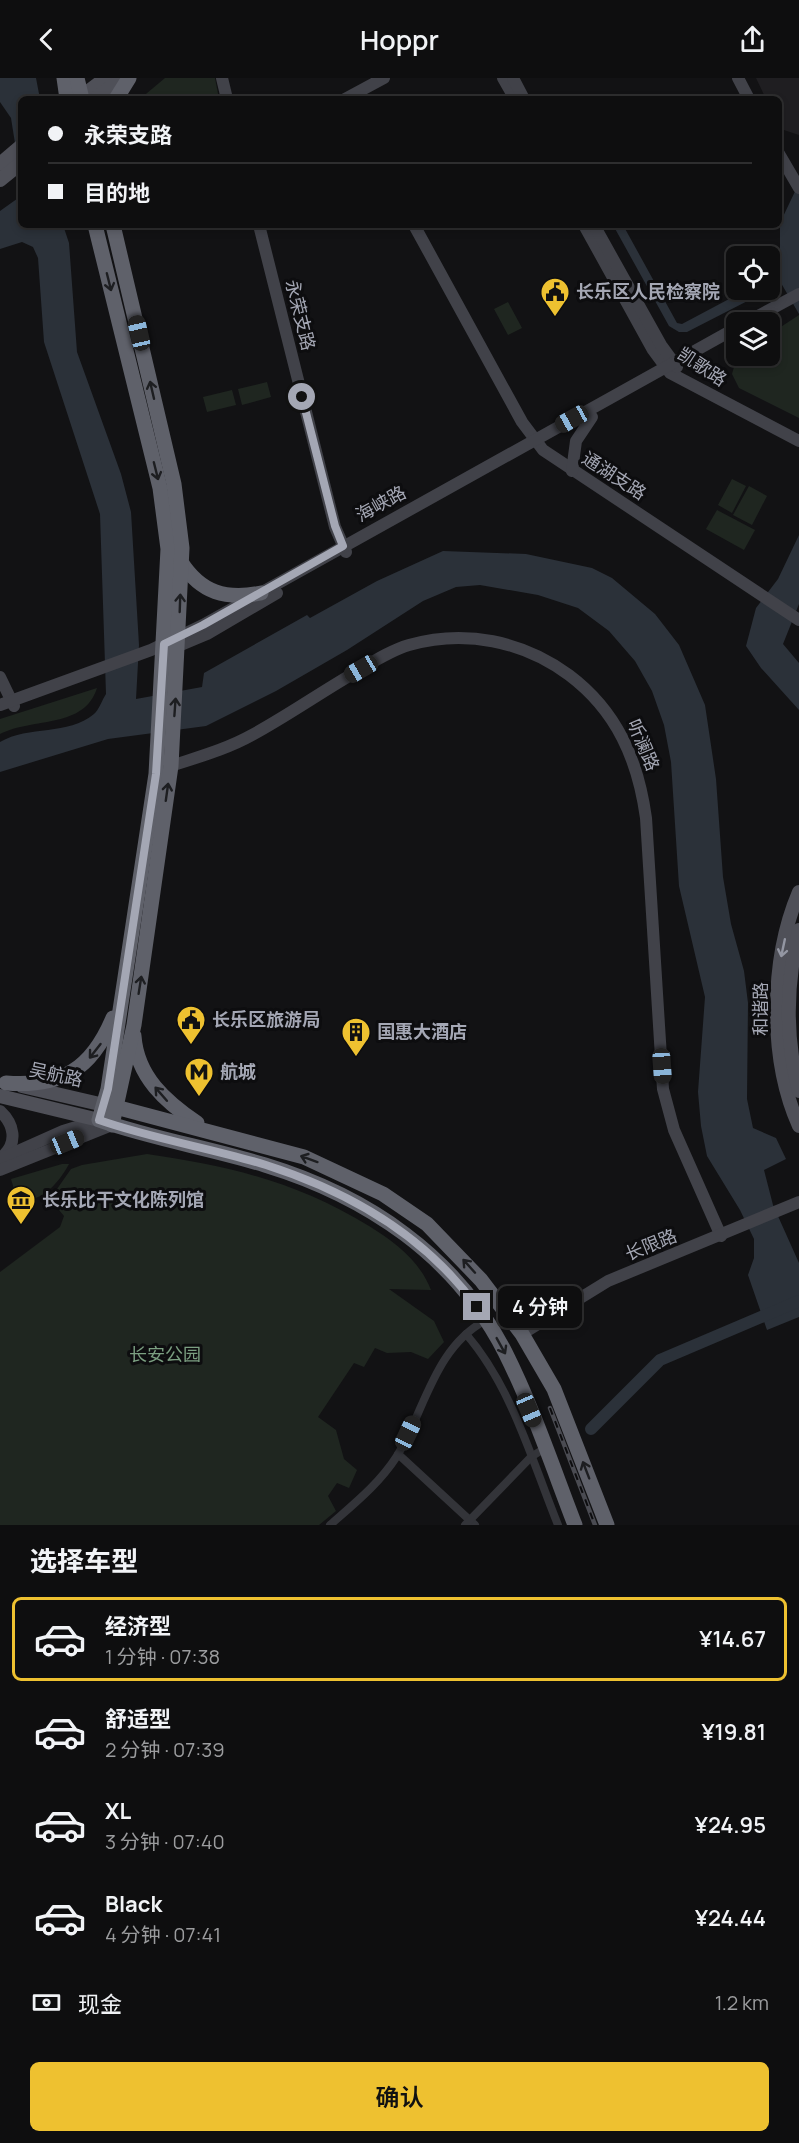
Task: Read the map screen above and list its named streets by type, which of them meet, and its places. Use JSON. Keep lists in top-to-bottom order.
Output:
{
  "streets": {
    "main road": ["和谐路", "吴航路"],
    "street": [
      "永荣支路",
      "凯歌路",
      "通湖支路",
      "海峡路",
      "听澜路",
      "长限路"
    ]
  },
  "crossings": [
    ["永荣支路", "海峡路"],
    ["凯歌路", "海峡路"],
    ["通湖支路", "海峡路"],
    ["听澜路", "长限路"]
  ],
  "parks": ["长安公园"],
  "places": {
    "public building": ["长乐区人民检察院", "长乐区旅游局"],
    "building": ["国惠大酒店"],
    "metro station": ["航城"],
    "museum": ["长乐比干文化陈列馆"]
  },
  "page": {
    "header": "Hoppr",
    "banner": ["永荣支路", "目的地"],
    "bubble": "4 分钟",
    "heading": "选择车型",
    "list": [
      {
        "name": "经济型",
        "note": "1 分钟 · 07:38",
        "value": "¥14.67"
      },
      {
        "name": "舒适型",
        "note": "2 分钟 · 07:39",
        "value": "¥19.81"
      },
      {
        "name": "XL",
        "note": "3 分钟 · 07:40",
        "value": "¥24.95"
      },
      {
        "name": "Black",
        "note": "4 分钟 · 07:41",
        "value": "¥24.44"
      }
    ],
    "pay": ["现金", "1.2 km"],
    "buttons": "确认"
  }
}
